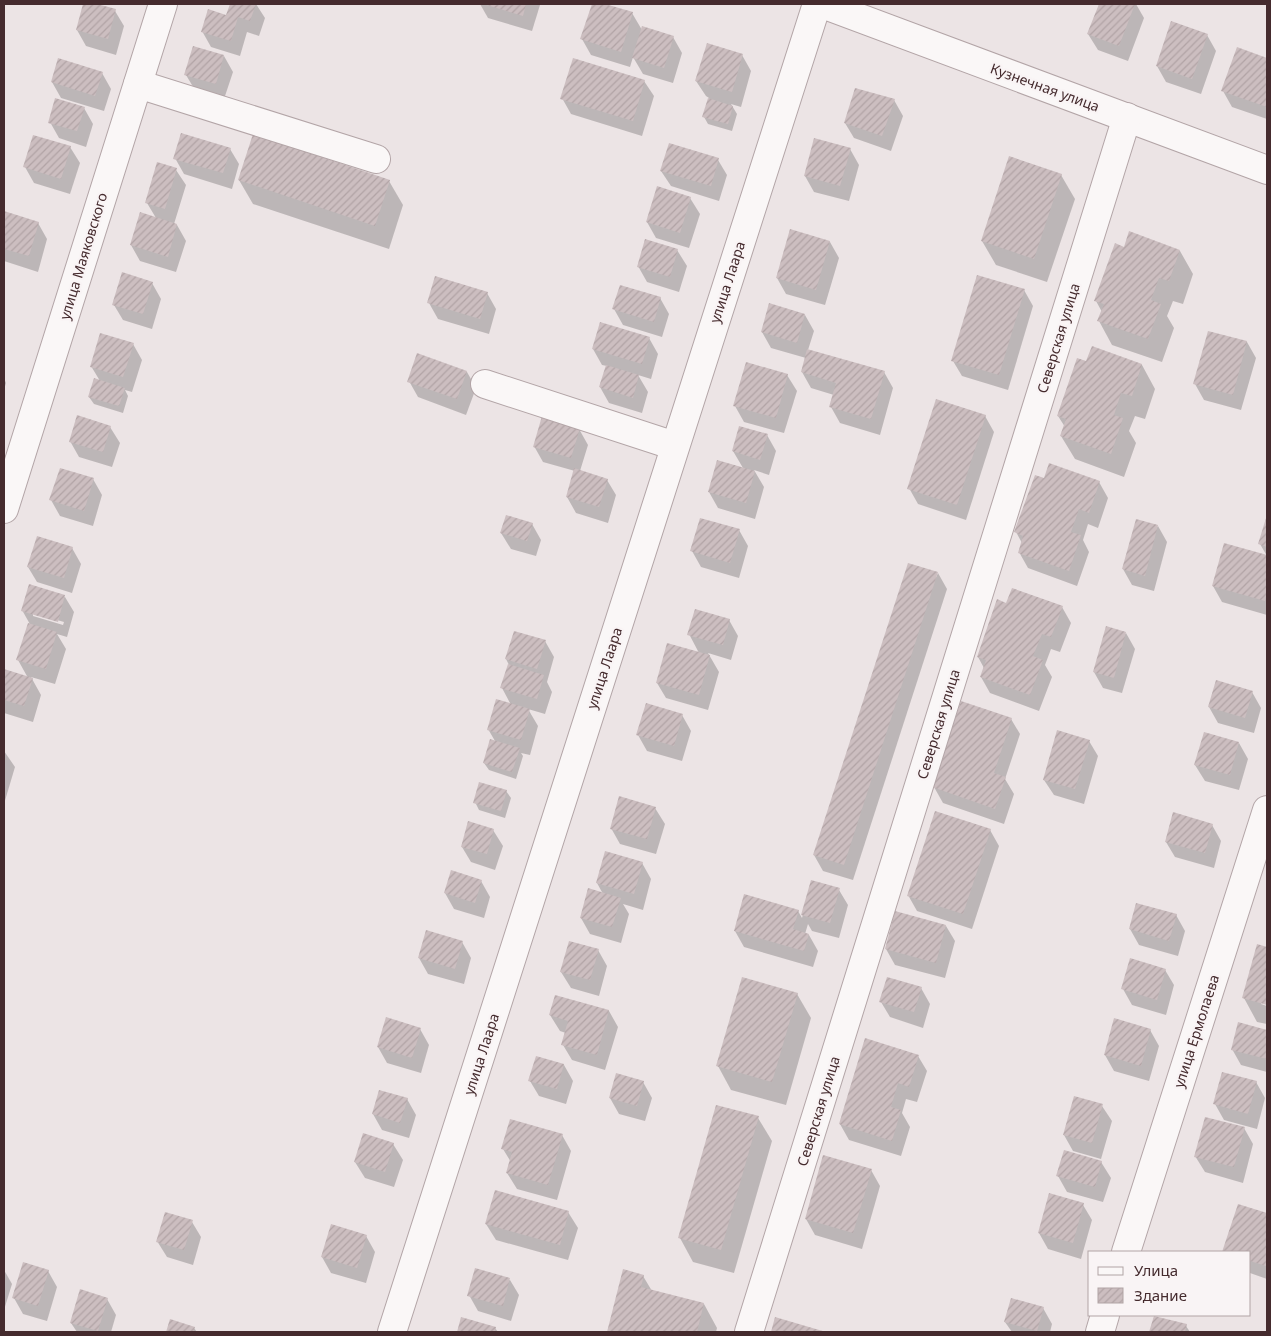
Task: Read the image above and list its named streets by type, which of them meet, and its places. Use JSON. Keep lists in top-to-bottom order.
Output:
{
  "streets": {
    "street": [
      "Кузнечная улица",
      "улица Маяковского",
      "улица Лаара",
      "Северская улица",
      "улица Ермолаева"
    ]
  },
  "crossings": [
    ["Кузнечная улица", "улица Лаара"],
    ["Кузнечная улица", "Северская улица"]
  ],
  "legend": ["Улица", "Здание"]
}
